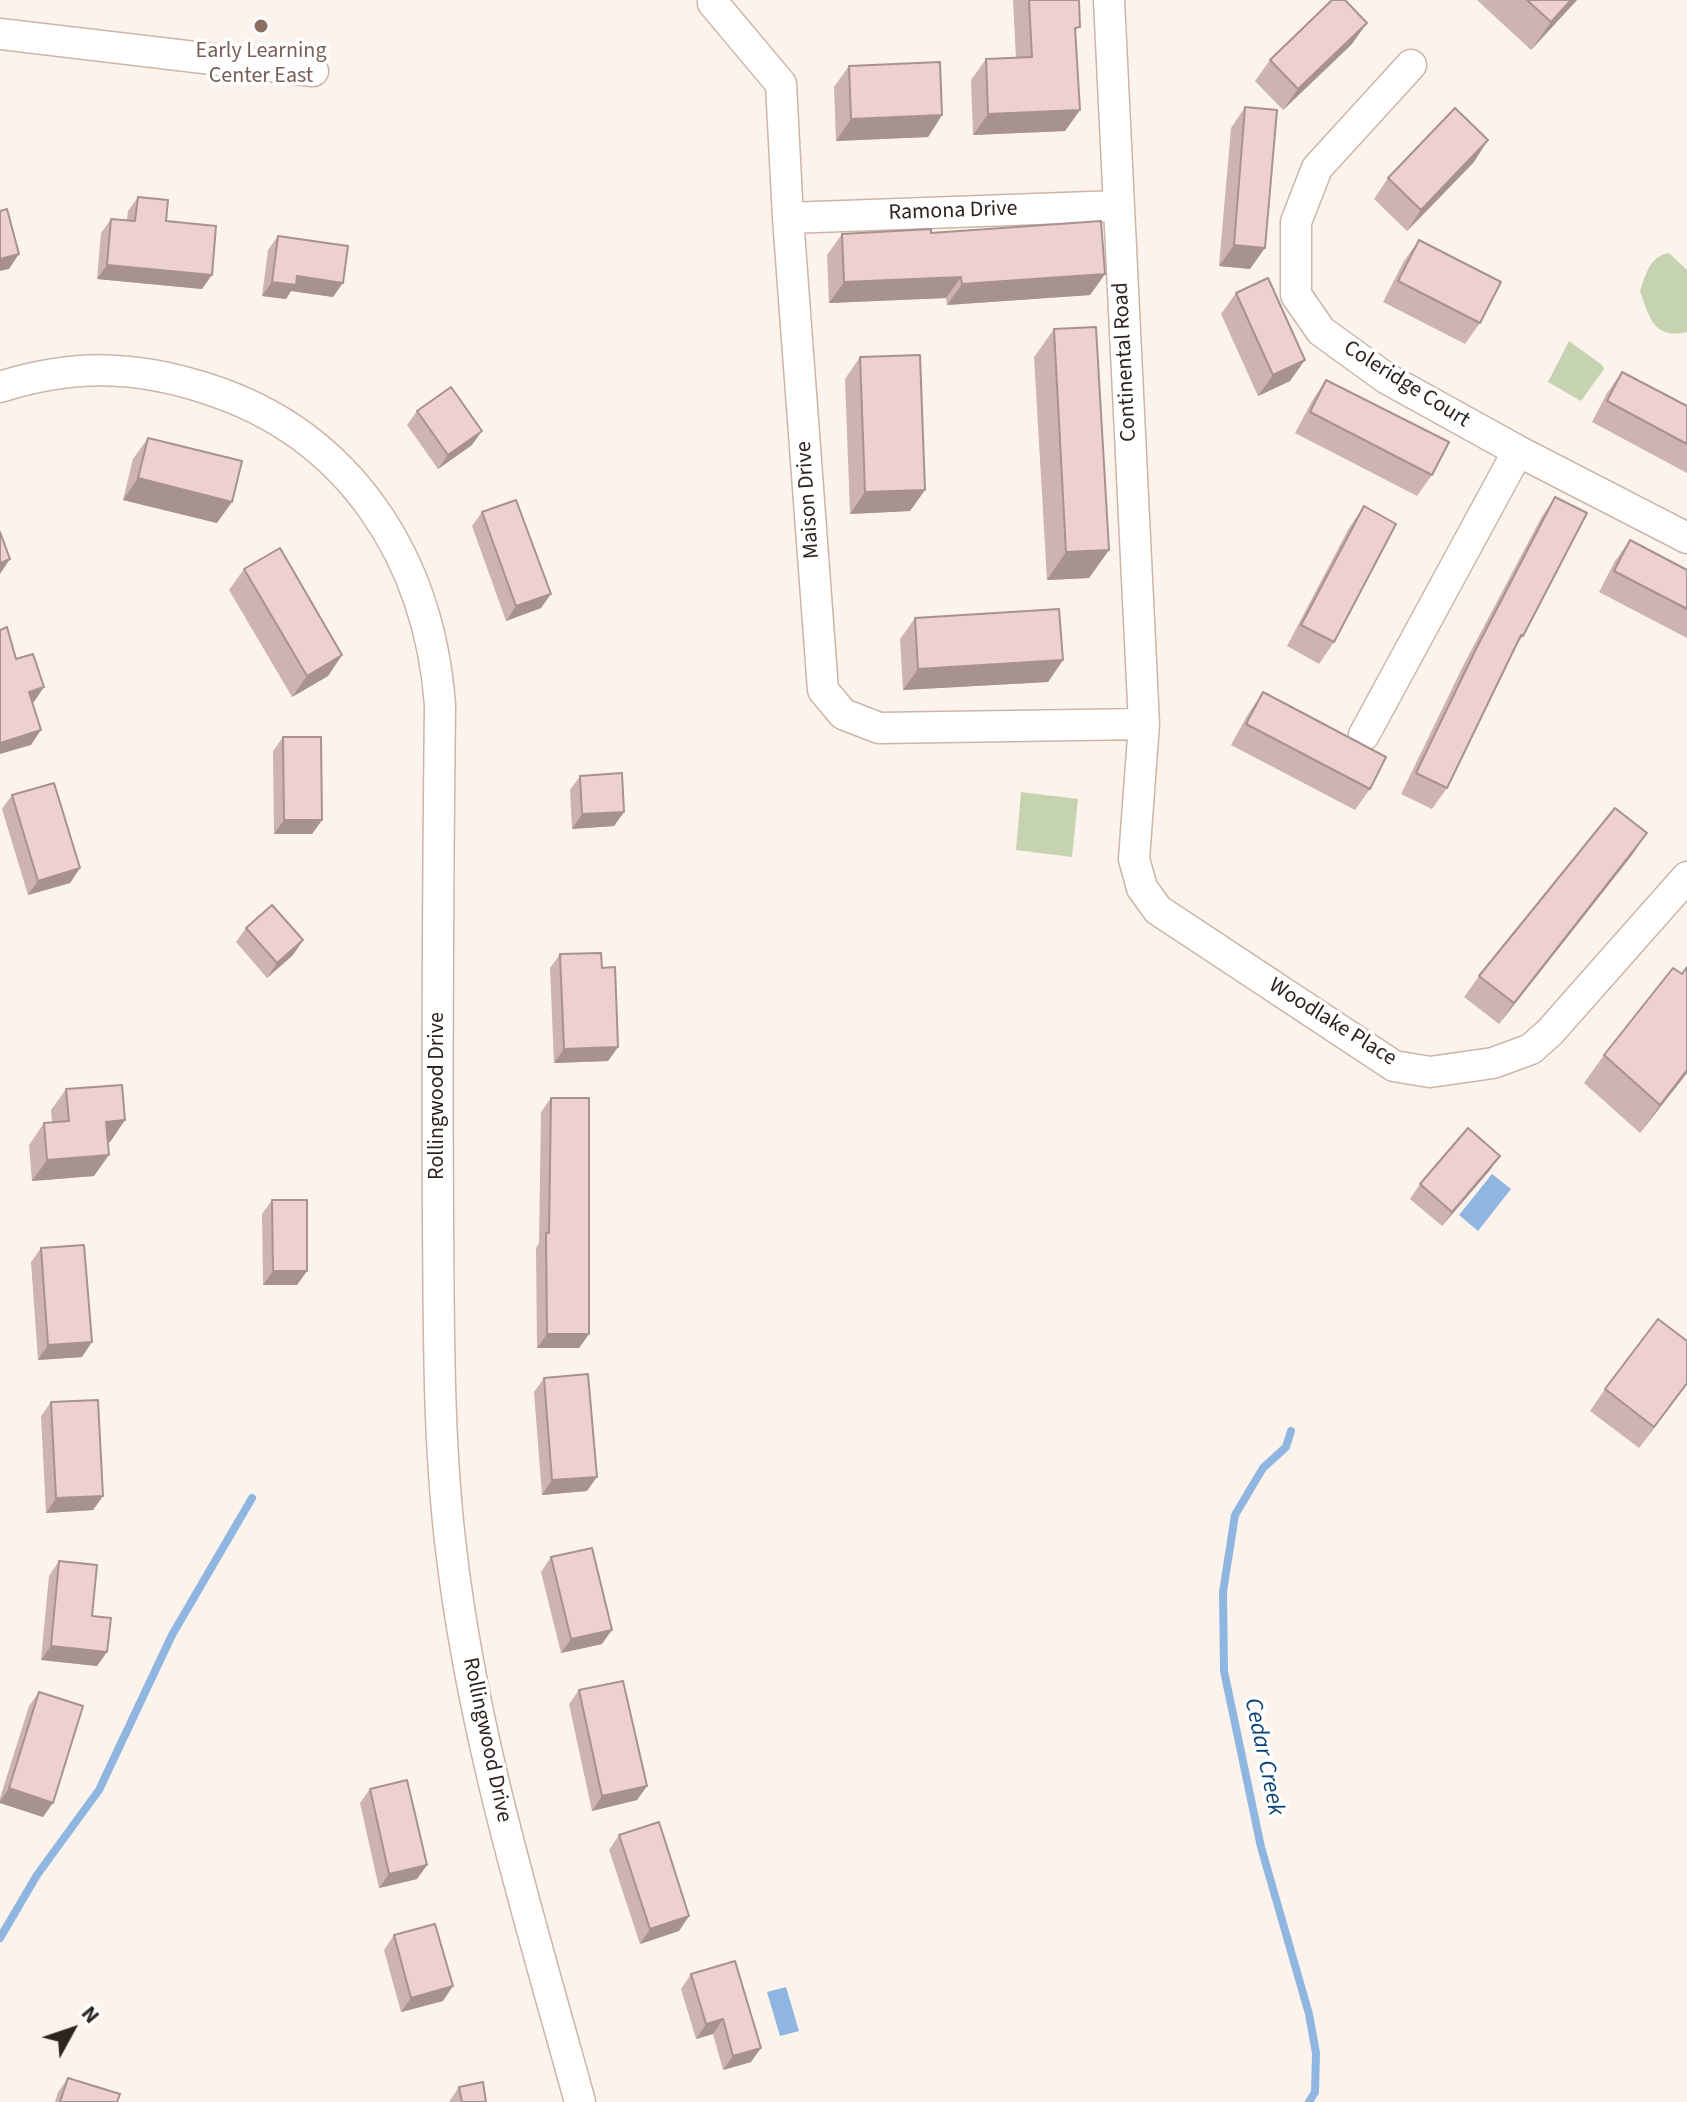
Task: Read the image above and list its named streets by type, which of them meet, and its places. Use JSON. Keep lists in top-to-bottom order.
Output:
{
  "streets": {
    "street": [
      "Ramona Drive",
      "Continental Road",
      "Coleridge Court",
      "Maison Drive",
      "Woodlake Place",
      "Rollingwood Drive"
    ]
  },
  "crossings": [
    ["Ramona Drive", "Continental Road"],
    ["Ramona Drive", "Maison Drive"],
    ["Continental Road", "Maison Drive"],
    ["Continental Road", "Woodlake Place"],
    ["Maison Drive", "Woodlake Place"]
  ],
  "water": ["Cedar Creek"],
  "places": ["Early Learning Center East"],
  "north": "top right"
}
